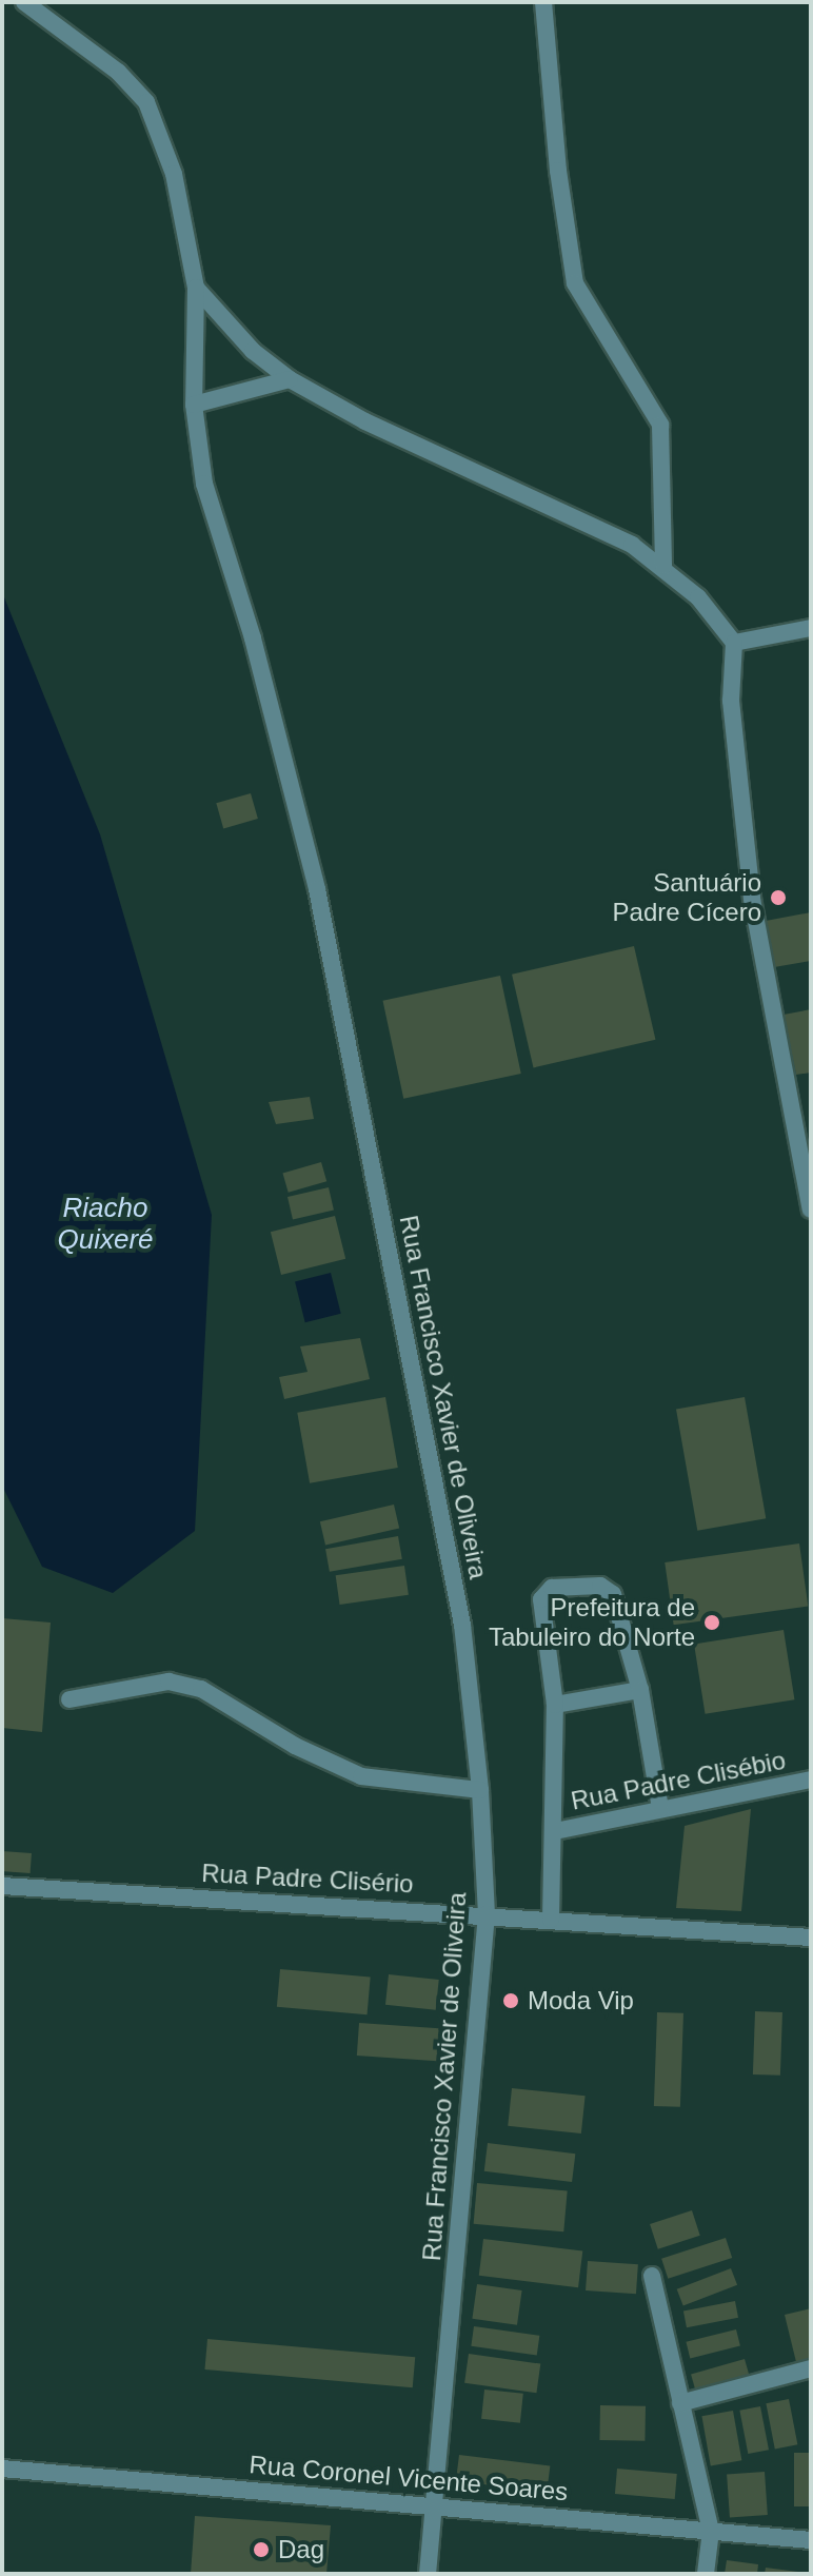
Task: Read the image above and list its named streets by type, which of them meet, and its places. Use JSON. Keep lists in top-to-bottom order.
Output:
{
  "streets": {
    "street": [
      "Rua Francisco Xavier de Oliveira",
      "Rua Padre Clisébio",
      "Rua Padre Clisério",
      "Rua Coronel Vicente Soares"
    ]
  },
  "crossings": [
    ["Rua Francisco Xavier de Oliveira", "Rua Padre Clisério"],
    ["Rua Francisco Xavier de Oliveira", "Rua Coronel Vicente Soares"]
  ],
  "water": ["Riacho Quixeré"],
  "places": [
    "Santuário Padre Cícero",
    "Prefeitura de Tabuleiro do Norte",
    "Moda Vip",
    "Dag"
  ]
}
